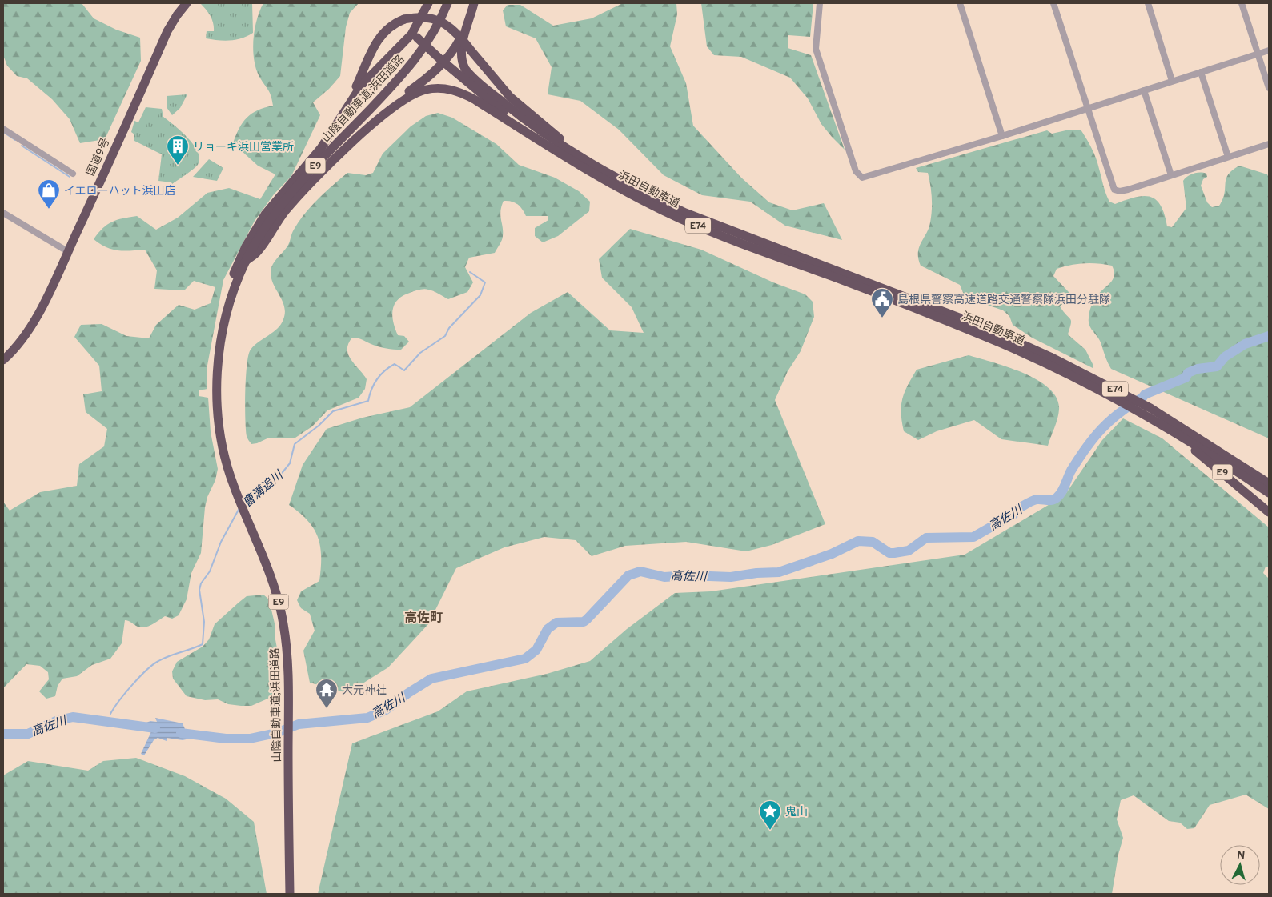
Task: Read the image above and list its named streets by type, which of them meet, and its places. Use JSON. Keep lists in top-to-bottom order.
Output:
{
  "streets": {
    "highway": [
      "山陰自動車道;浜田道路",
      "国道9号",
      "E9",
      "浜田自動車道",
      "E74"
    ]
  },
  "crossings": [
    ["E9", "浜田自動車道"],
    ["浜田自動車道", "E74"]
  ],
  "districts": ["高佐町"],
  "water": ["曹溝追川", "高佐川"],
  "places": {
    "building": ["リョーキ浜田営業所"],
    "shop": ["イエローハット浜田店"],
    "public building": ["島根県警察高速道路交通警察隊浜田分駐隊"],
    "temple": ["大元神社"],
    "place": ["鬼山"]
  },
  "north": "top"
}
